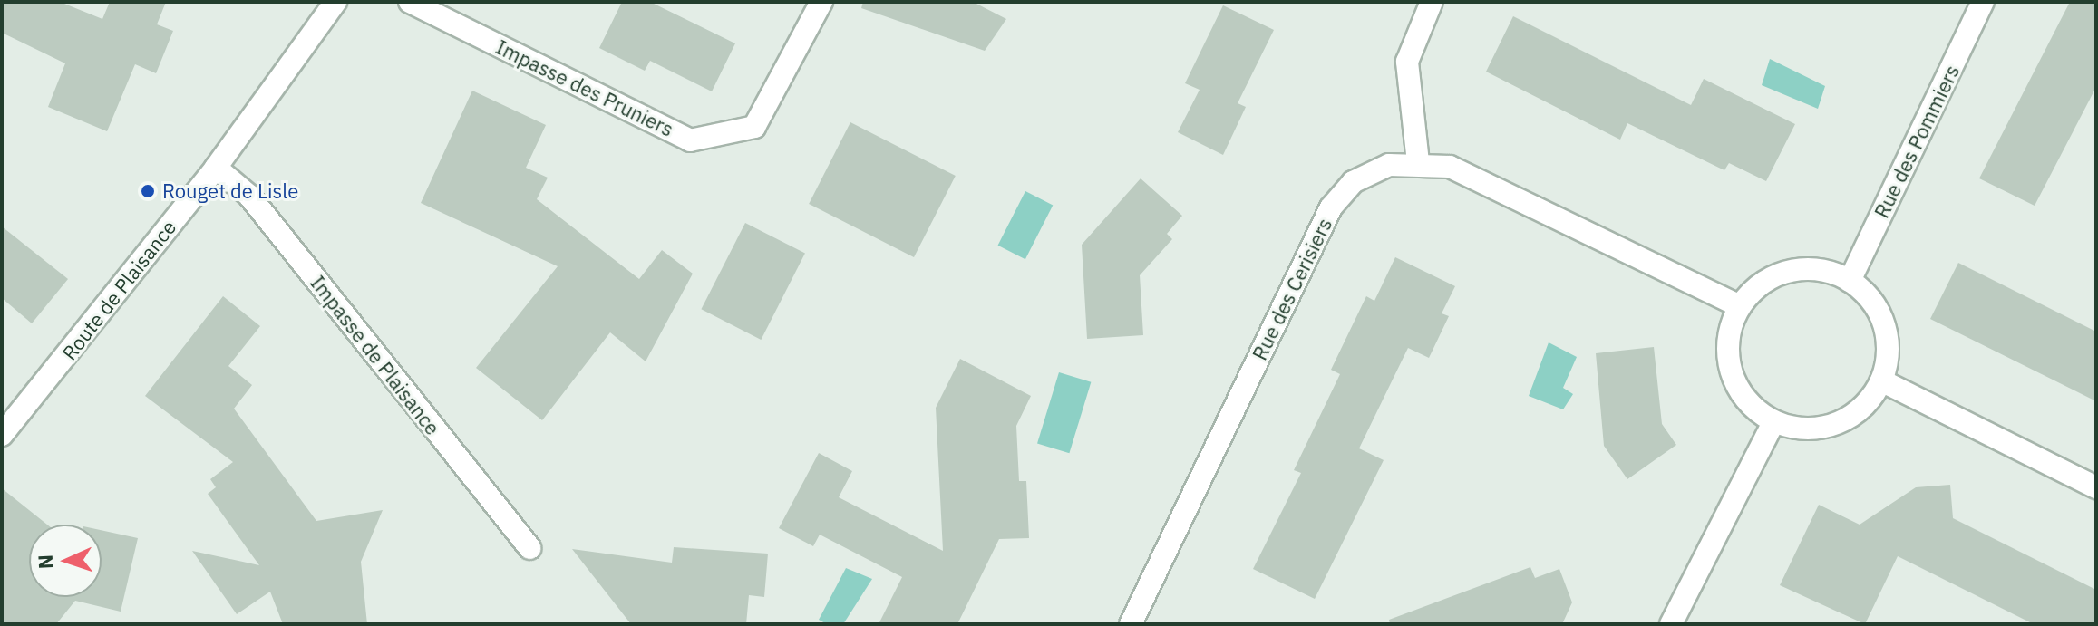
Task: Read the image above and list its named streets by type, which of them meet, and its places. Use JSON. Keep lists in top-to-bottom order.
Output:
{
  "streets": {
    "street": [
      "Impasse des Pruniers",
      "Rue des Pommiers",
      "Rue des Cerisiers",
      "Route de Plaisance",
      "Impasse de Plaisance"
    ]
  },
  "crossings": [
    ["Rue des Pommiers", "Rue des Cerisiers"],
    ["Route de Plaisance", "Impasse de Plaisance"]
  ],
  "places": ["Rouget de Lisle"],
  "north": "left"
}
